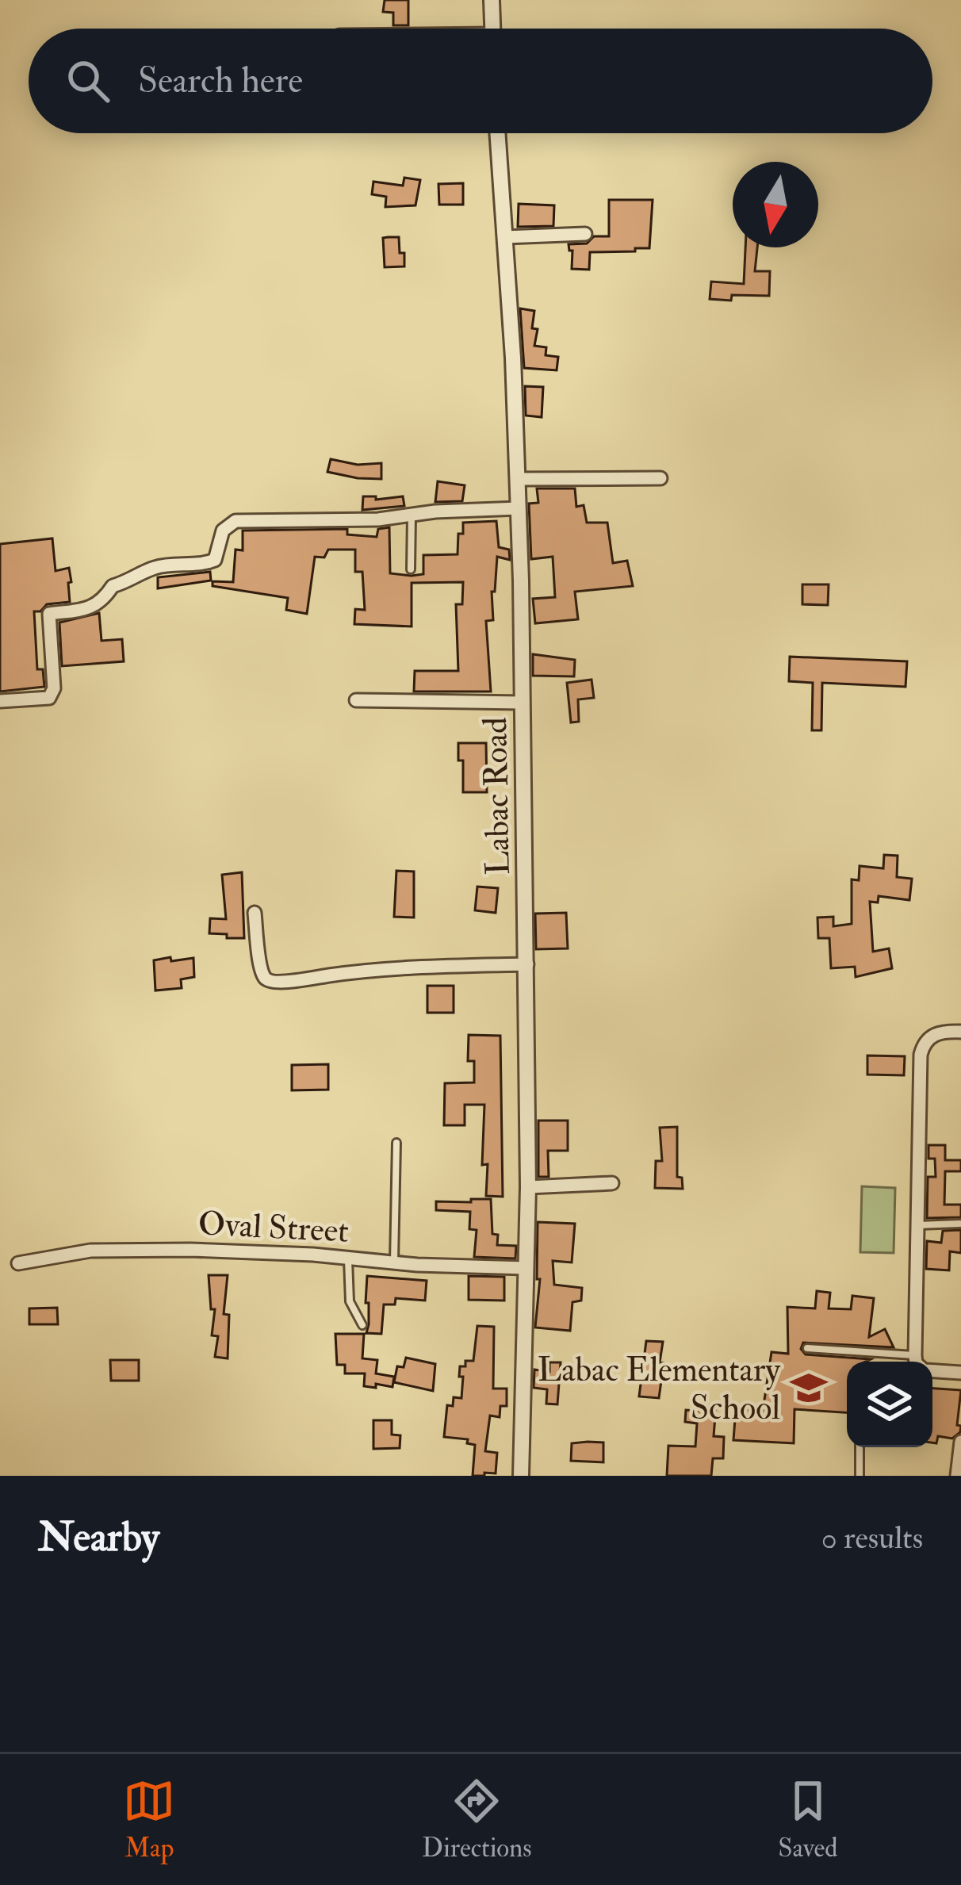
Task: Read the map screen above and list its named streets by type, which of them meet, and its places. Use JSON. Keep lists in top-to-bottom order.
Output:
{
  "streets": {
    "street": ["Labac Road", "Oval Street"]
  },
  "crossings": [
    ["Labac Road", "Oval Street"]
  ],
  "places": {
    "school or university": ["Labac Elementary School"]
  },
  "north": "bottom",
  "page": {
    "search": "Search here",
    "heading": ["Nearby", "0 results"],
    "nav": ["Map", "Directions", "Saved"]
  }
}
